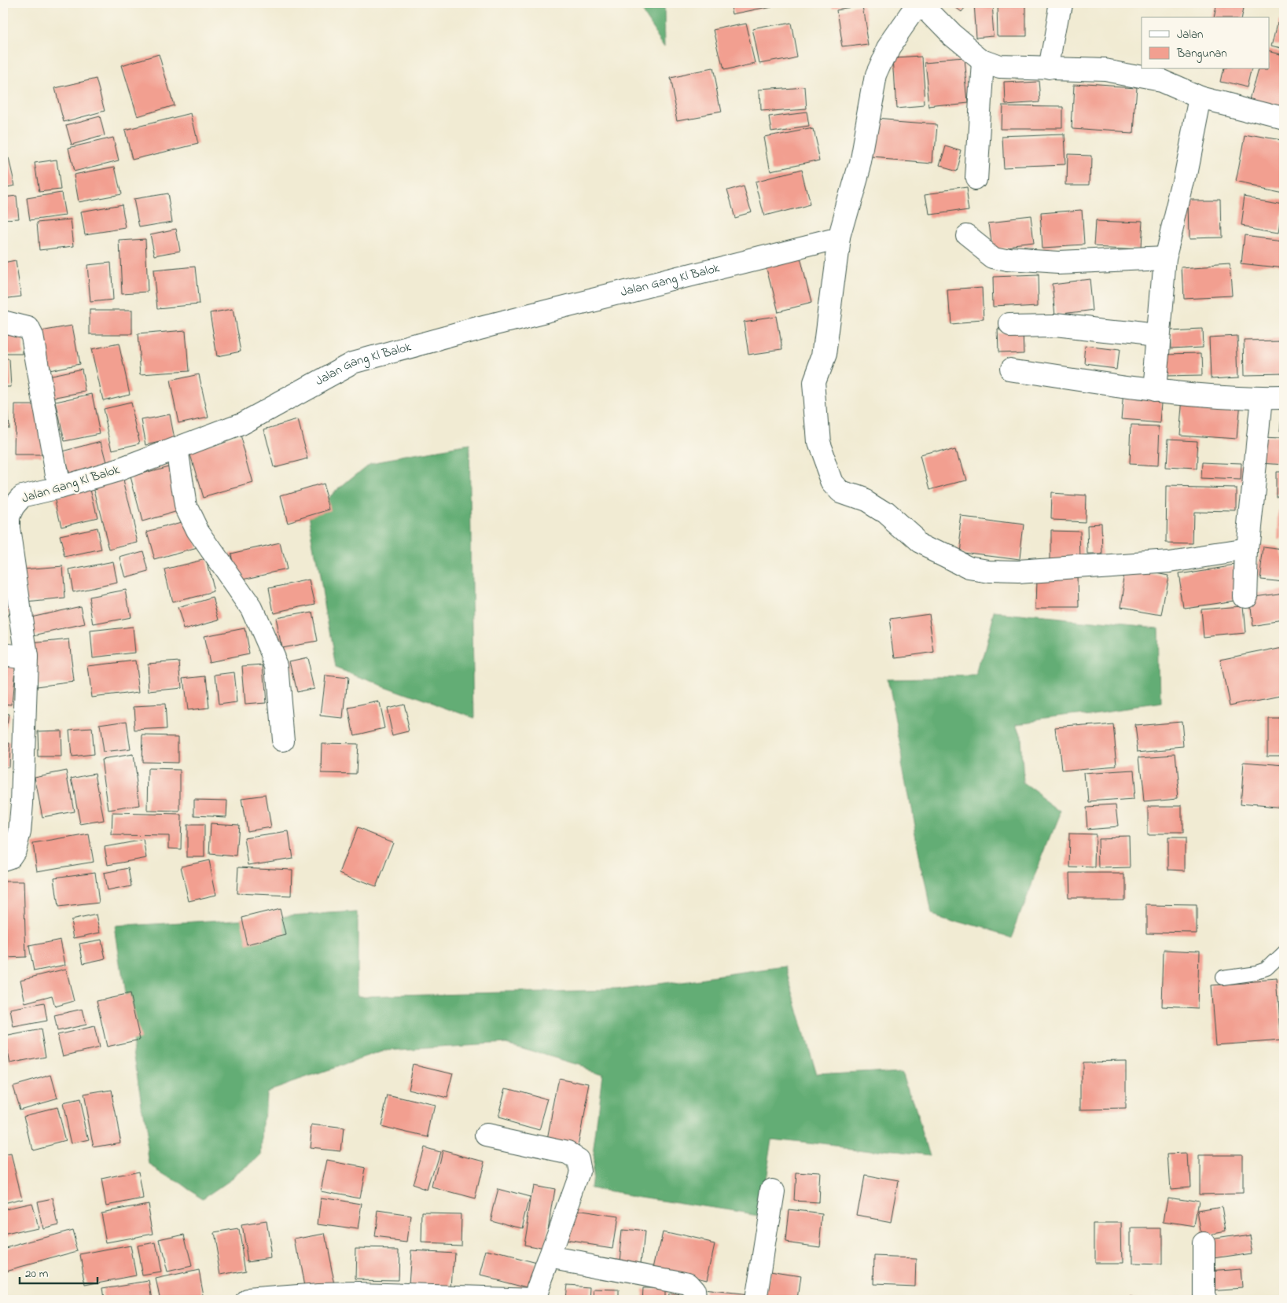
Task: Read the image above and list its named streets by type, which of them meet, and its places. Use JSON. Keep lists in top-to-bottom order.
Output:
{
  "streets": {
    "street": ["Jalan Gang Kl Balok"]
  },
  "legend": ["Jalan", "Bangunan"],
  "scale_bar": "20 m"
}
